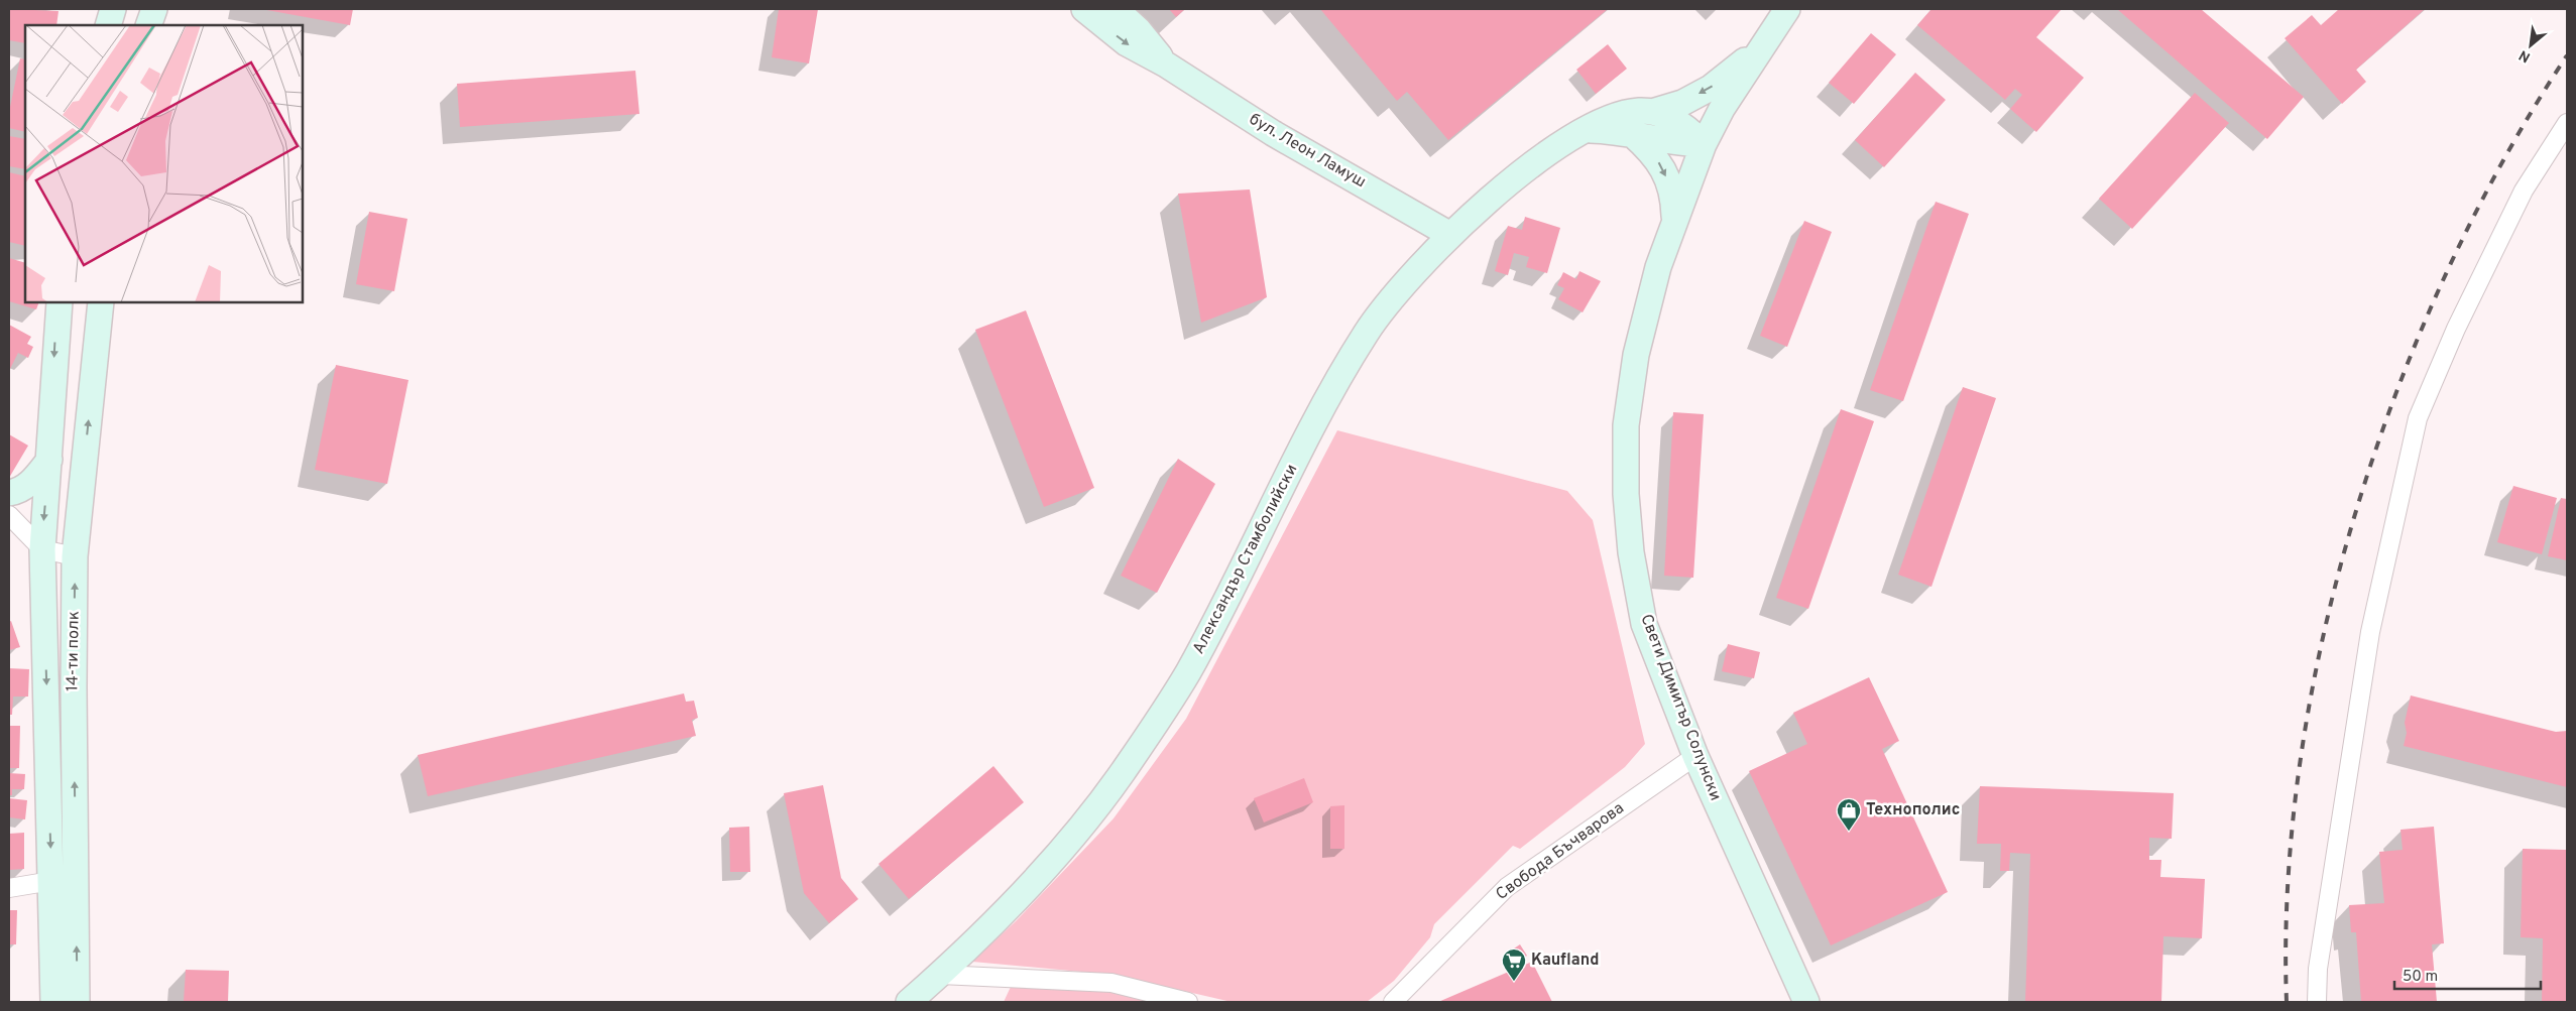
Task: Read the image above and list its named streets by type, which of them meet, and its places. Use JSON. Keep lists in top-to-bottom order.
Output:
{
  "streets": {
    "street": [
      "бул. Леон Ламуш",
      "Александър Стамболийски",
      "14-ти полк",
      "Свети Димитър Солунски",
      "Свобода Бъчварова"
    ]
  },
  "crossings": [
    ["бул. Леон Ламуш", "Александър Стамболийски"],
    ["Свети Димитър Солунски", "Свобода Бъчварова"]
  ],
  "places": {
    "shop": ["Технополис"],
    "supermarket": ["Kaufland"]
  },
  "scale_bar": "50 m",
  "north": "bottom left"
}
